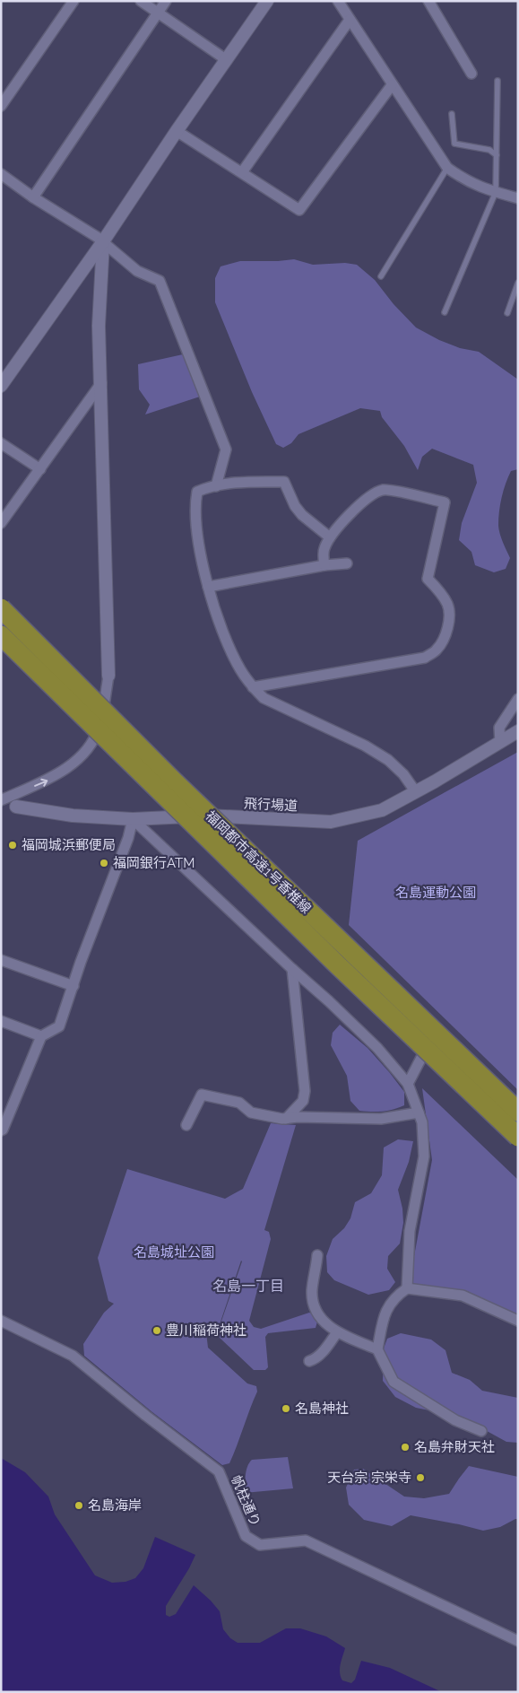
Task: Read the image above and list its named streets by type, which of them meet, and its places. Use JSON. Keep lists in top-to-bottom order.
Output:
{
  "streets": {
    "highway": ["福岡都市高速1号香椎線"],
    "street": ["飛行場道", "帆柱通り"]
  },
  "districts": ["名島一丁目"],
  "parks": ["名島運動公園", "名島城址公園"],
  "places": [
    "福岡城浜郵便局",
    "福岡銀行ATM",
    "豊川稲荷神社",
    "名島神社",
    "名島弁財天社",
    "天台宗 宗栄寺",
    "名島海岸"
  ]
}
